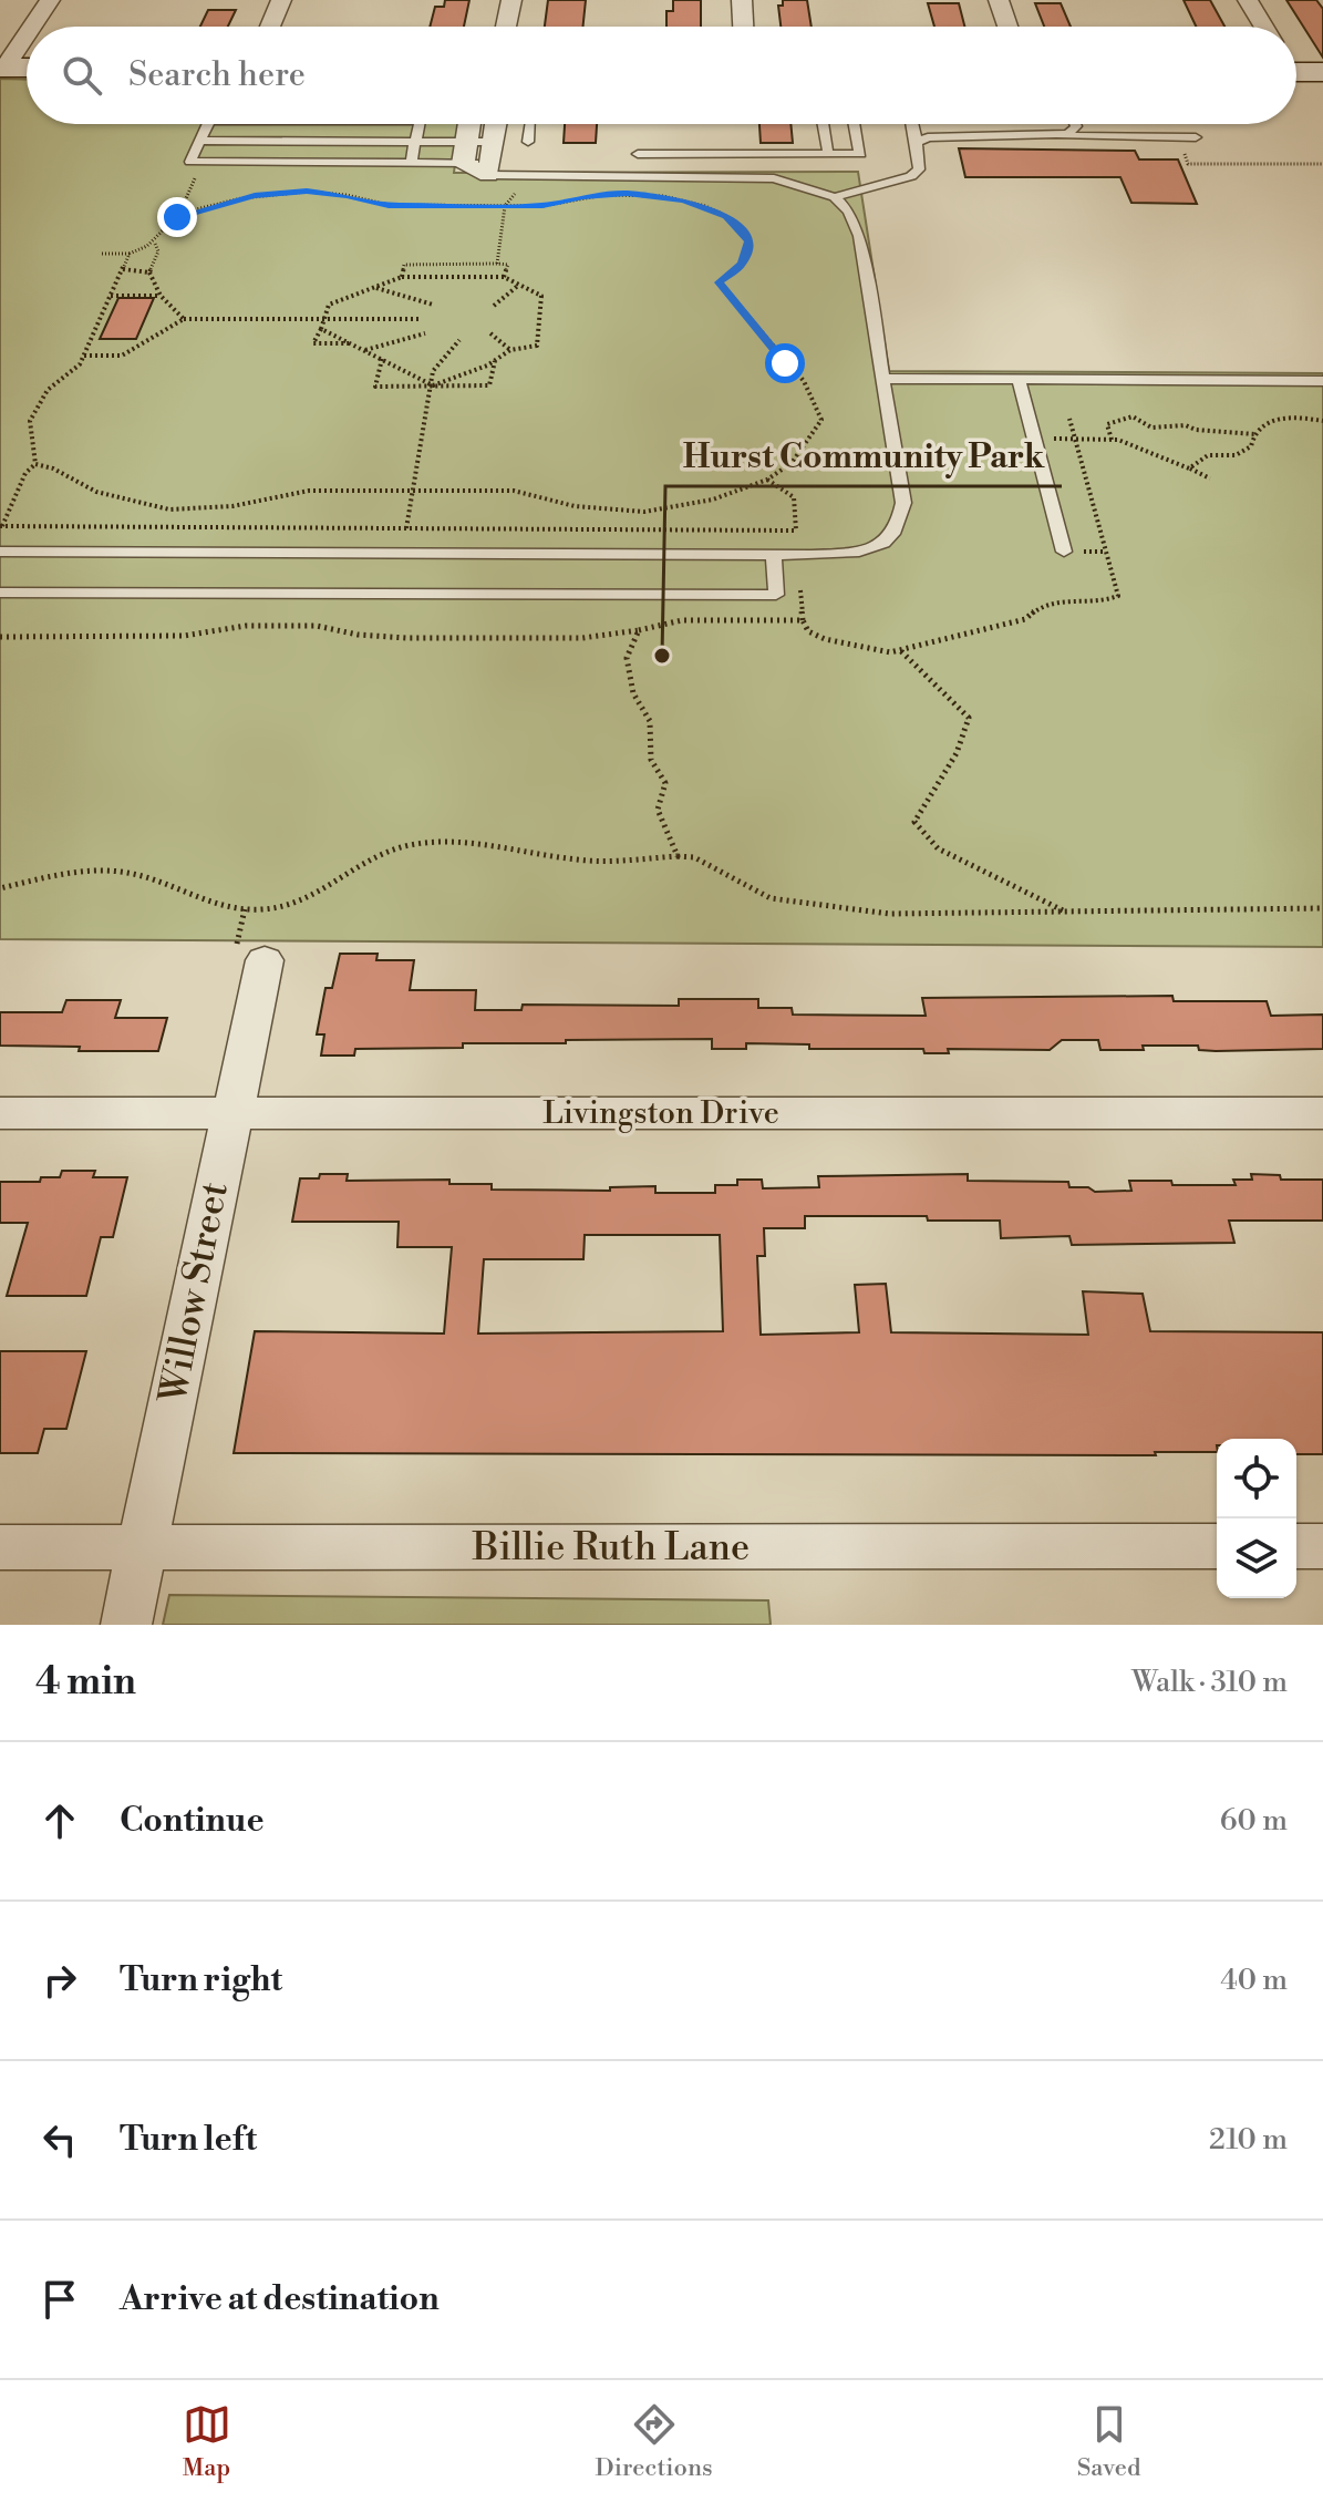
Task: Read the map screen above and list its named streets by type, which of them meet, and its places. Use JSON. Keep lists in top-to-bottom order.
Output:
{
  "streets": {
    "street": ["Livingston Drive", "Willow Street", "Billie Ruth Lane"]
  },
  "crossings": [
    ["Livingston Drive", "Willow Street"],
    ["Willow Street", "Billie Ruth Lane"]
  ],
  "places": ["Hurst Community Park"],
  "page": {
    "search": "Search here",
    "heading": ["4 min", "Walk · 310 m"],
    "list": [
      ["Continue", "60 m"],
      ["Turn right", "40 m"],
      ["Turn left", "210 m"],
      "Arrive at destination"
    ],
    "nav": ["Map", "Directions", "Saved"]
  }
}
